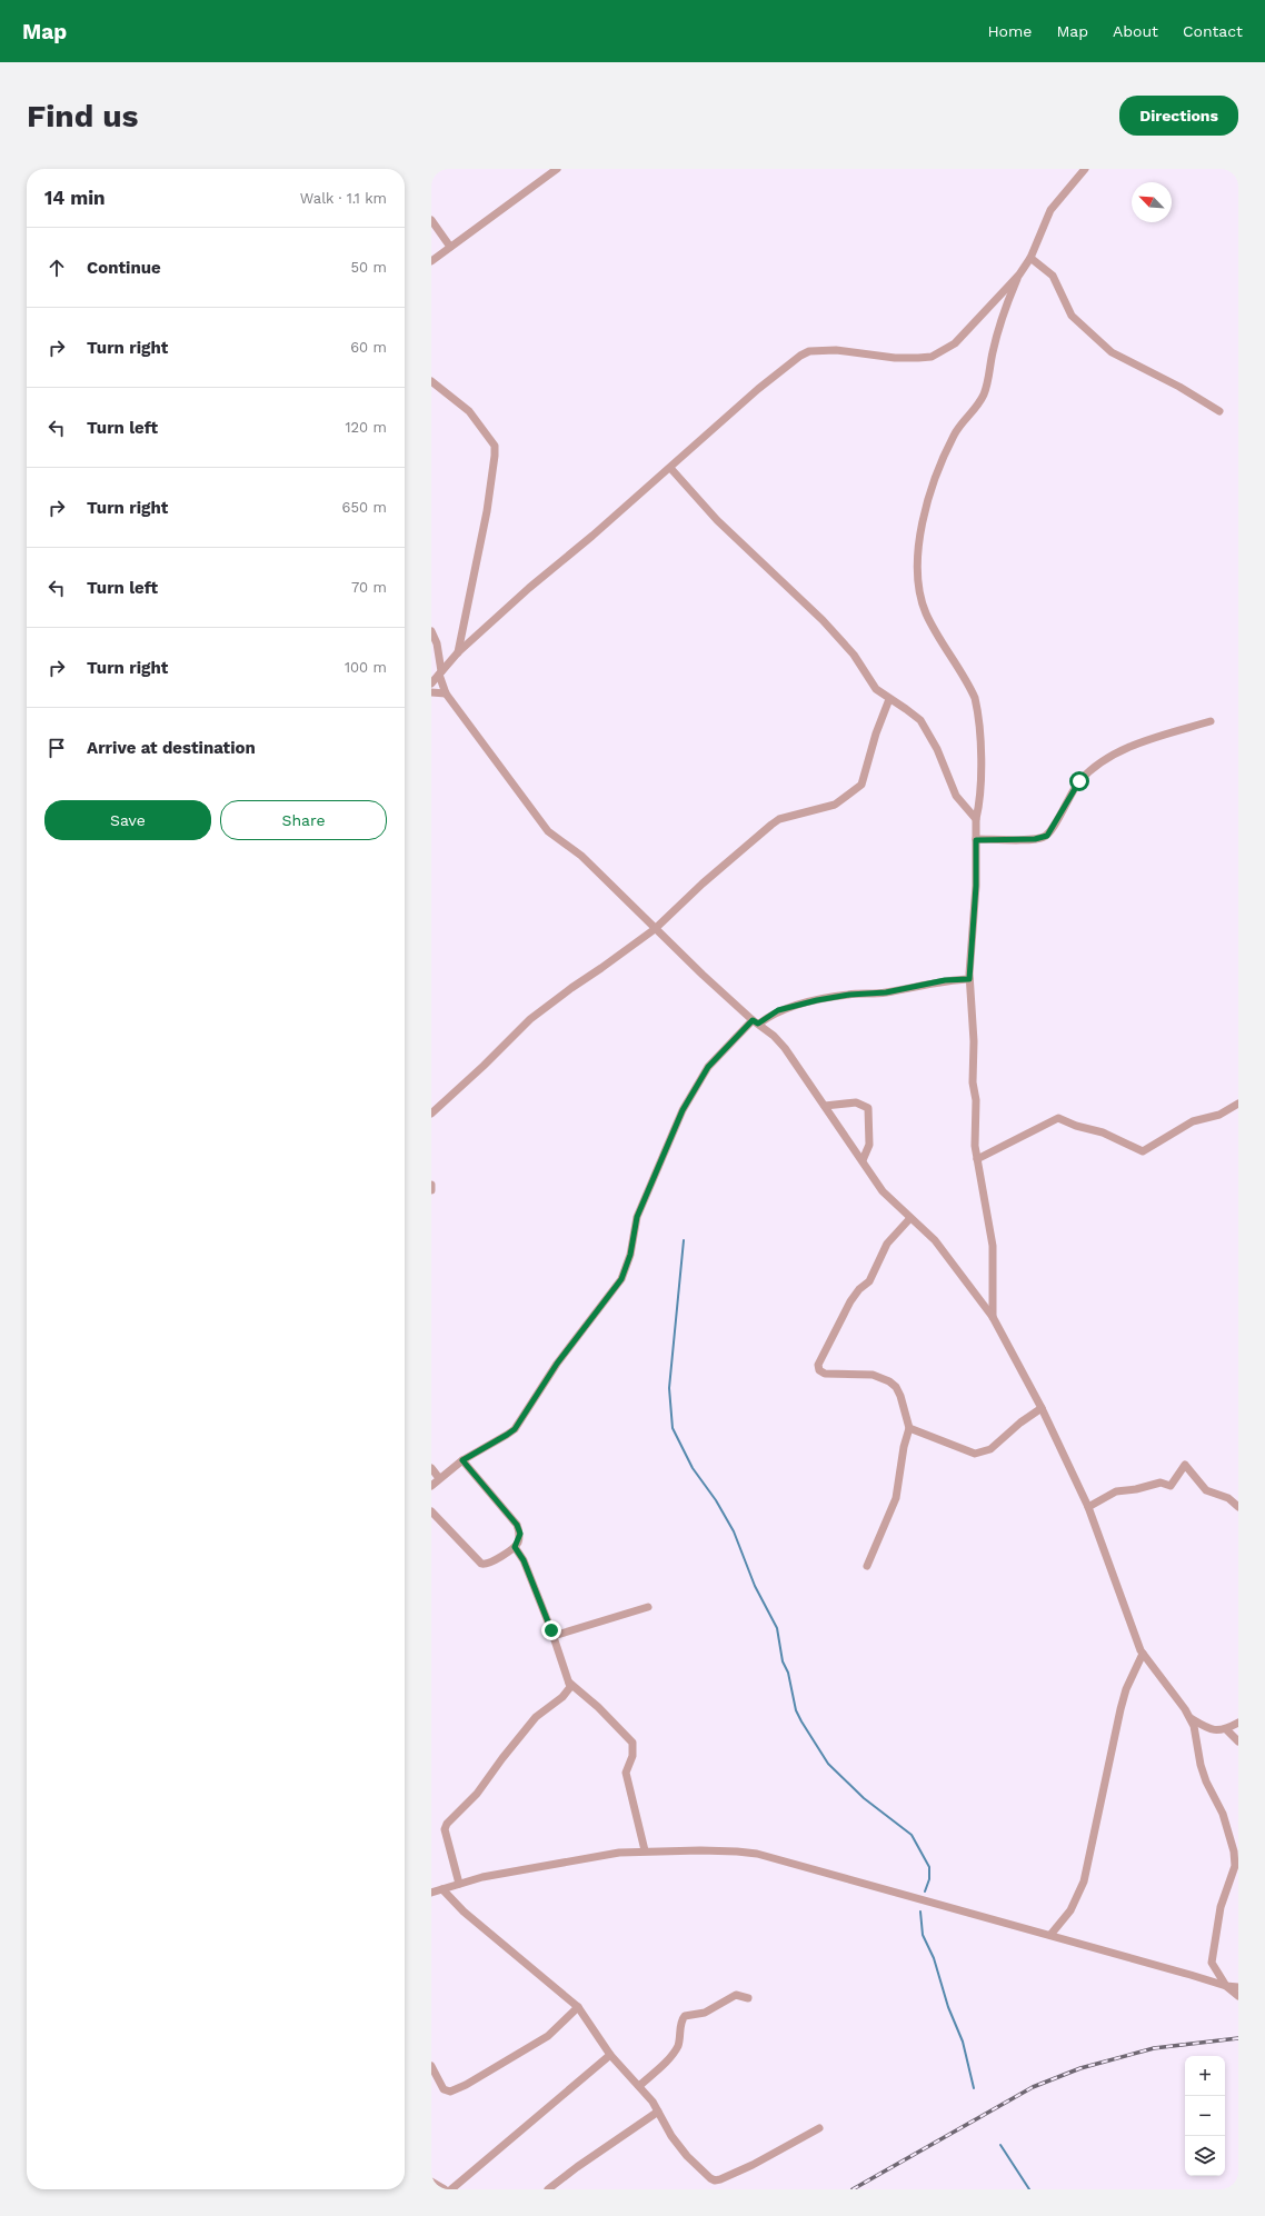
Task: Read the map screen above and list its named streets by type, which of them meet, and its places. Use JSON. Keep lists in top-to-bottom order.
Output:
{
  "north": "top left",
  "page": {
    "header": "Map",
    "nav": [
      "Home",
      "Map",
      "About",
      "Contact"
    ],
    "buttons": [
      "Directions",
      ["Save", "Share"]
    ],
    "title": "Find us",
    "heading": ["14 min", "Walk · 1.1 km"],
    "list": [
      ["Continue", "50 m"],
      ["Turn right", "60 m"],
      ["Turn left", "120 m"],
      ["Turn right", "650 m"],
      ["Turn left", "70 m"],
      ["Turn right", "100 m"],
      "Arrive at destination"
    ],
    "map_buttons": ["+", "−"]
  }
}
